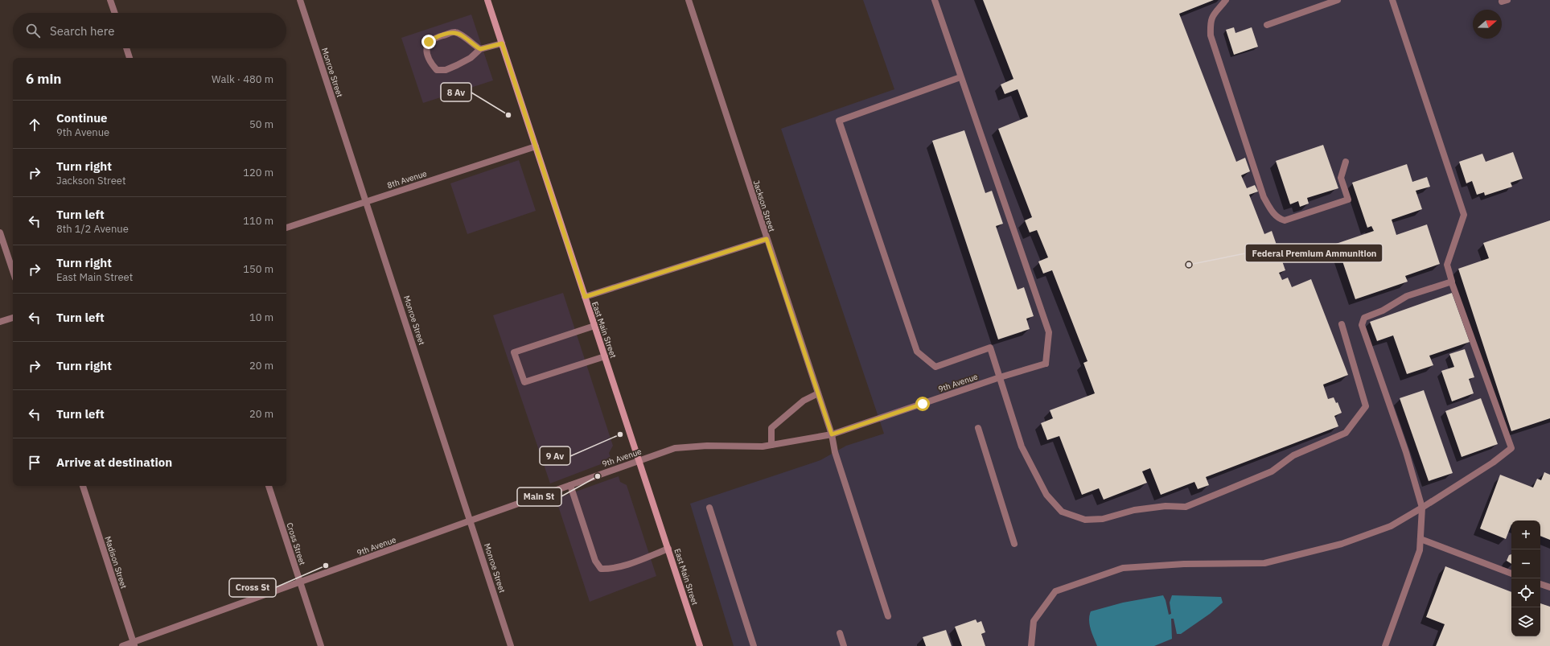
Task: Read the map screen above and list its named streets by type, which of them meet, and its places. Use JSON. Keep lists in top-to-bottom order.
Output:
{
  "streets": {
    "main road": ["East Main Street"],
    "street": [
      "Monroe Street",
      "8th Avenue",
      "Jackson Street",
      "9th Avenue",
      "Cross Street",
      "Madison Street"
    ]
  },
  "crossings": [
    ["Monroe Street", "8th Avenue"],
    ["Monroe Street", "9th Avenue"],
    ["8th Avenue", "East Main Street"],
    ["Jackson Street", "9th Avenue"],
    ["East Main Street", "9th Avenue"],
    ["9th Avenue", "Cross Street"],
    ["9th Avenue", "Madison Street"]
  ],
  "places": [
    "8 Av",
    "Federal Premium Ammunition",
    "9 Av",
    "Main St",
    "Cross St"
  ],
  "north": "right",
  "page": {
    "search": "Search here",
    "heading": ["6 min", "Walk · 480 m"],
    "list": [
      ["Continue", "9th Avenue", "50 m"],
      ["Turn right", "Jackson Street", "120 m"],
      ["Turn left", "8th 1/2 Avenue", "110 m"],
      ["Turn right", "East Main Street", "150 m"],
      ["Turn left", "10 m"],
      ["Turn right", "20 m"],
      ["Turn left", "20 m"],
      "Arrive at destination"
    ],
    "map_buttons": ["+", "−"]
  }
}
